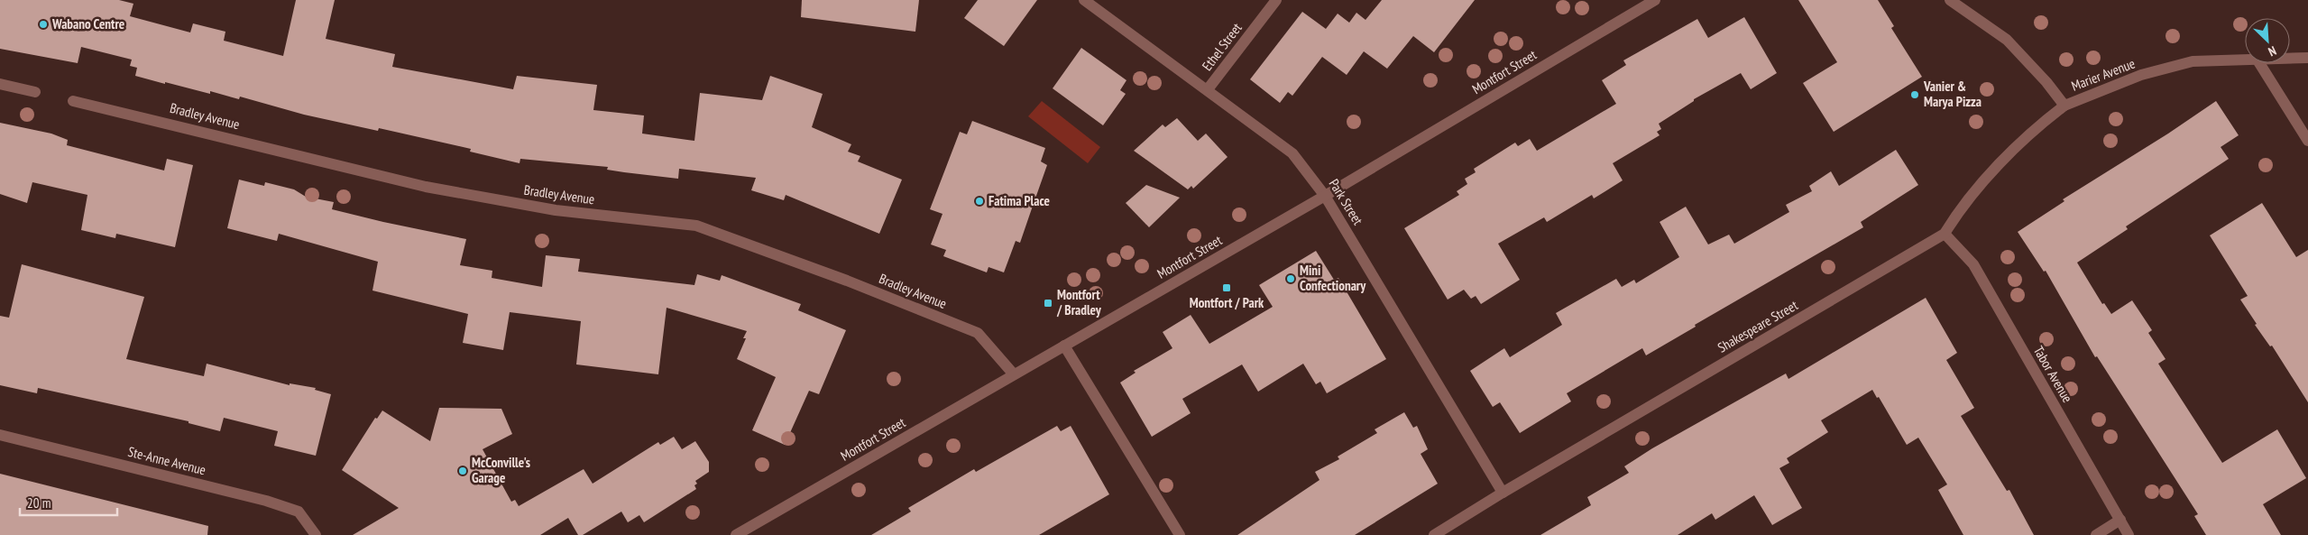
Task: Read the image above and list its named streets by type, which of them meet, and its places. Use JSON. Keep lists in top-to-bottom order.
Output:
{
  "streets": {
    "street": [
      "Ethel Street",
      "Montfort Street",
      "Marier Avenue",
      "Bradley Avenue",
      "Park Street",
      "Shakespeare Street",
      "Tabor Avenue",
      "Ste-Anne Avenue"
    ]
  },
  "crossings": [
    ["Ethel Street", "Park Street"],
    ["Montfort Street", "Bradley Avenue"],
    ["Montfort Street", "Park Street"],
    ["Marier Avenue", "Shakespeare Street"],
    ["Park Street", "Shakespeare Street"],
    ["Shakespeare Street", "Tabor Avenue"]
  ],
  "places": {
    "other": [
      "Wabano Centre",
      "Vanier & Marya Pizza",
      "Fatima Place",
      "Mini Confectionary",
      "McConville's Garage"
    ],
    "transit": ["Montfort / Park", "Montfort / Bradley"]
  },
  "scale_bar": "20 m",
  "north": "bottom right"
}
